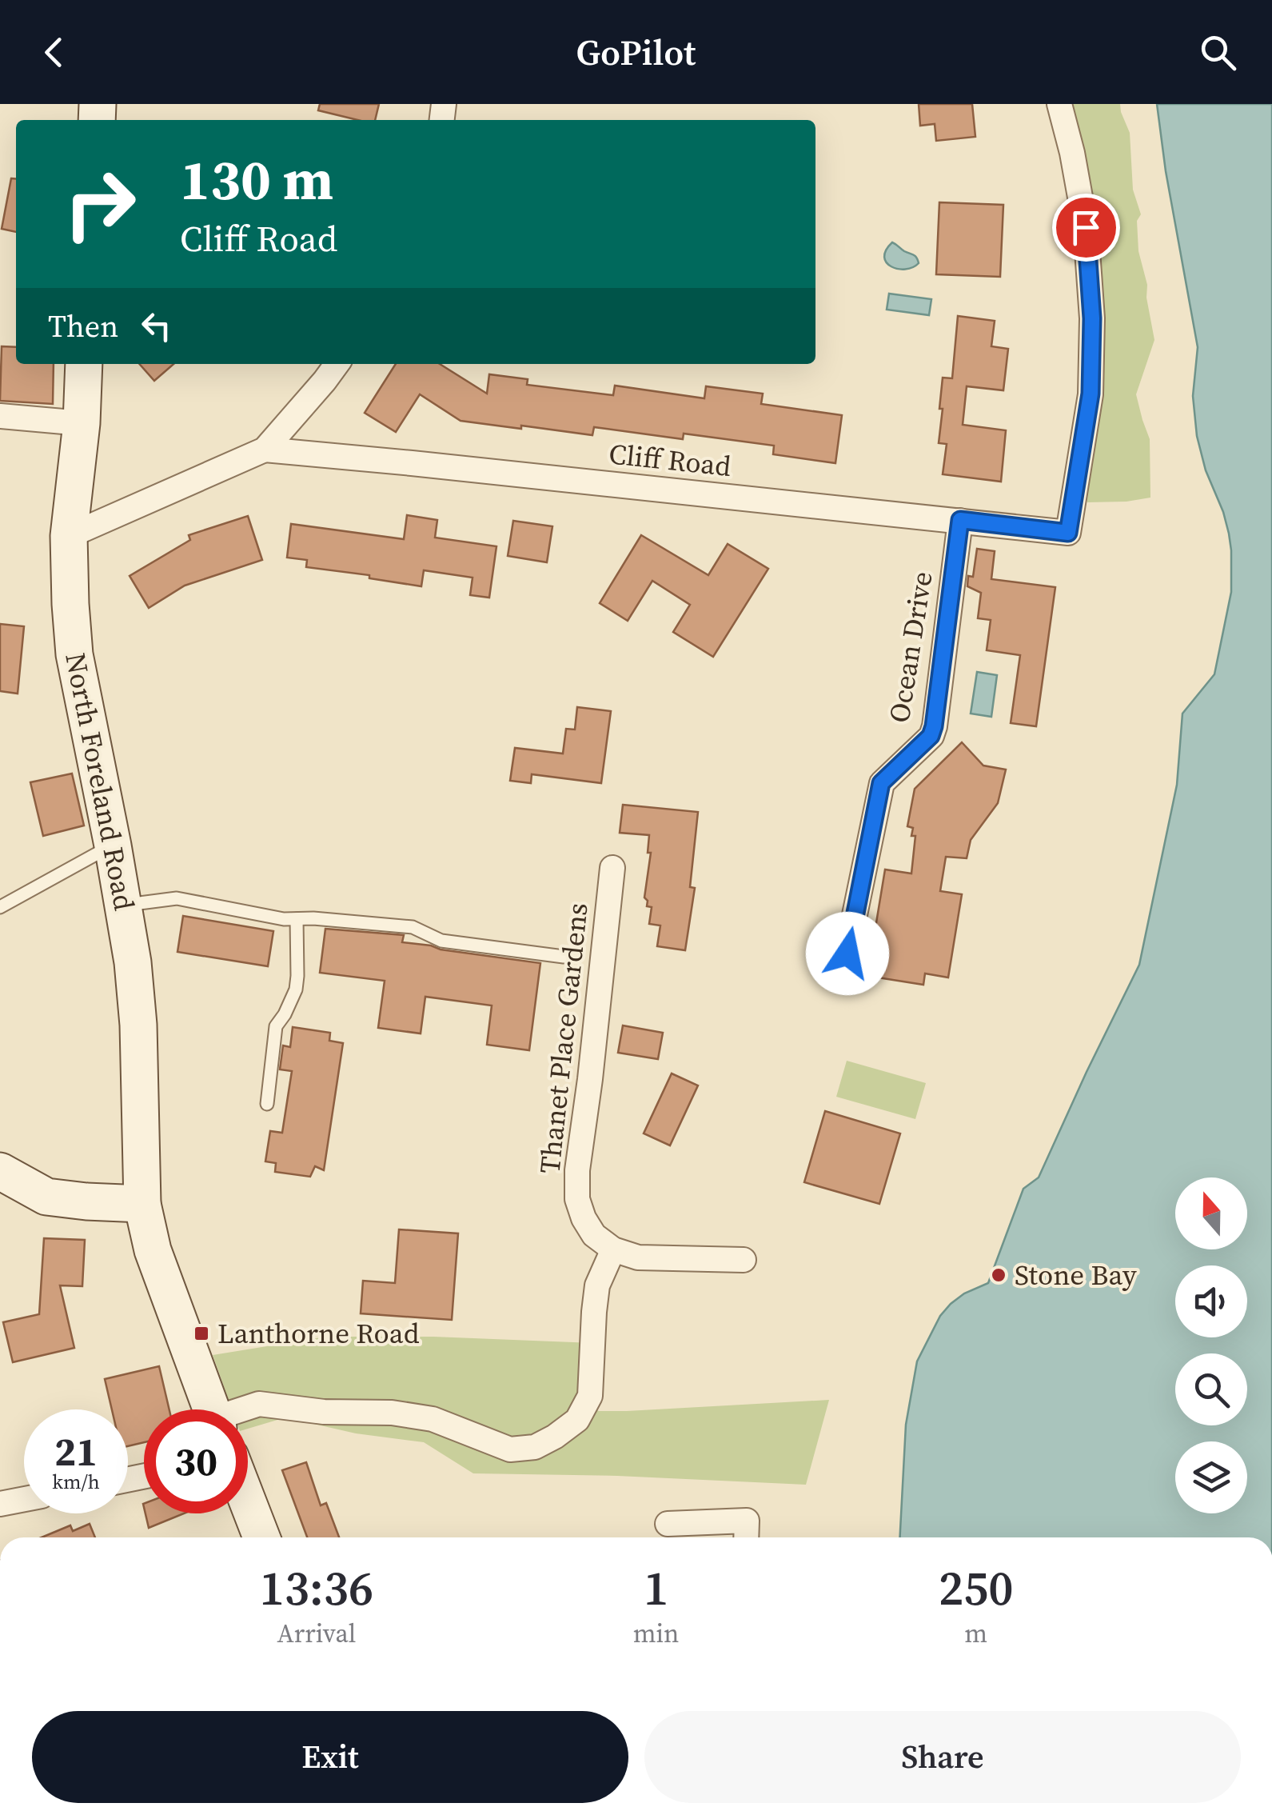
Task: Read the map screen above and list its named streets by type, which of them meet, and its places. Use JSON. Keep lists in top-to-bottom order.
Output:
{
  "streets": {
    "main road": ["North Foreland Road"],
    "street": ["Cliff Road", "Ocean Drive", "Thanet Place Gardens"]
  },
  "crossings": [
    ["Cliff Road", "Ocean Drive"]
  ],
  "places": {
    "other": ["Stone Bay"],
    "transit": ["Lanthorne Road"]
  },
  "north": "top",
  "page": {
    "header": "GoPilot",
    "turn": ["130 m", "Cliff Road"],
    "then": "Then",
    "speed": "21 km/h",
    "limit": "30",
    "eta": [
      "13:36",
      "Arrival",
      "1",
      "min",
      "250",
      "m"
    ],
    "buttons": ["Exit", "Share"]
  }
}
